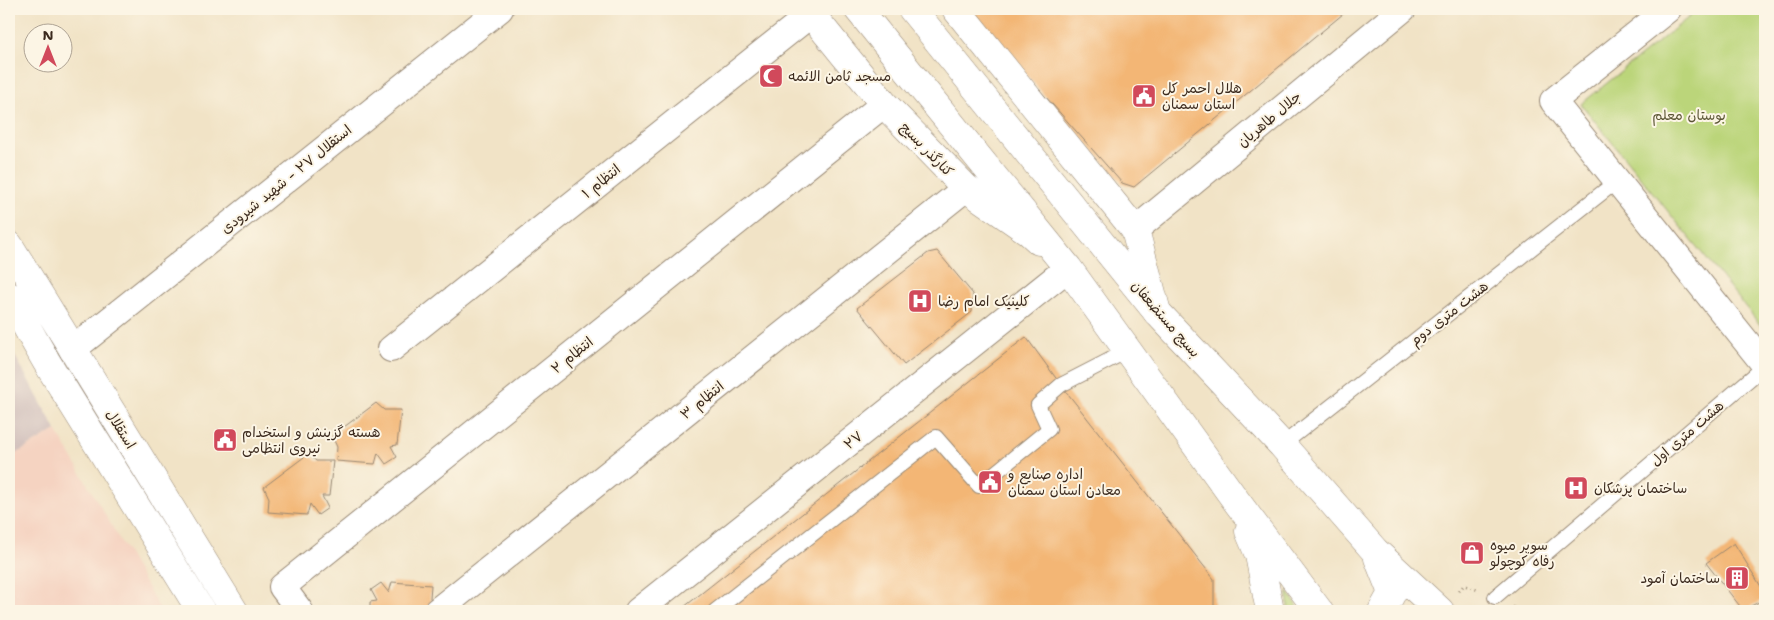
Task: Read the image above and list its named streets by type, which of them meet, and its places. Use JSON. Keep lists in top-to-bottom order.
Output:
{
  "streets": {
    "main road": ["کنارگذر بسیج", "بسیج مستضعفان", "استقلال"],
    "street": [
      "جلال طاهریان",
      "استقلال ۲۷ - شهید شیرودی",
      "انتظام ۱",
      "انتظام ۲",
      "انتظام ۳",
      "۲۷"
    ],
    "lane": ["هشت متری دوم", "هشت متری اول"]
  },
  "crossings": [
    ["کنارگذر بسیج", "انتظام ۱"],
    ["کنارگذر بسیج", "انتظام ۲"],
    ["کنارگذر بسیج", "انتظام ۳"],
    ["کنارگذر بسیج", "۲۷"],
    ["استقلال ۲۷ - شهید شیرودی", "استقلال"],
    ["هشت متری دوم", "بسیج مستضعفان"]
  ],
  "parks": ["بوستان معلم"],
  "places": {
    "mosque": ["مسجد ثامن الائمه"],
    "public building": ["هلال احمر کل استان سمنان", "هسته گزینش و استخدام نیروی انتظامی", "اداره صنایع و معادن استان سمنان"],
    "hospital": ["کلینیک امام رضا", "ساختمان پزشکان"],
    "shop": ["سوپر میوه رفاه کوچولو"],
    "building": ["ساختمان آمود"]
  },
  "north": "top"
}
